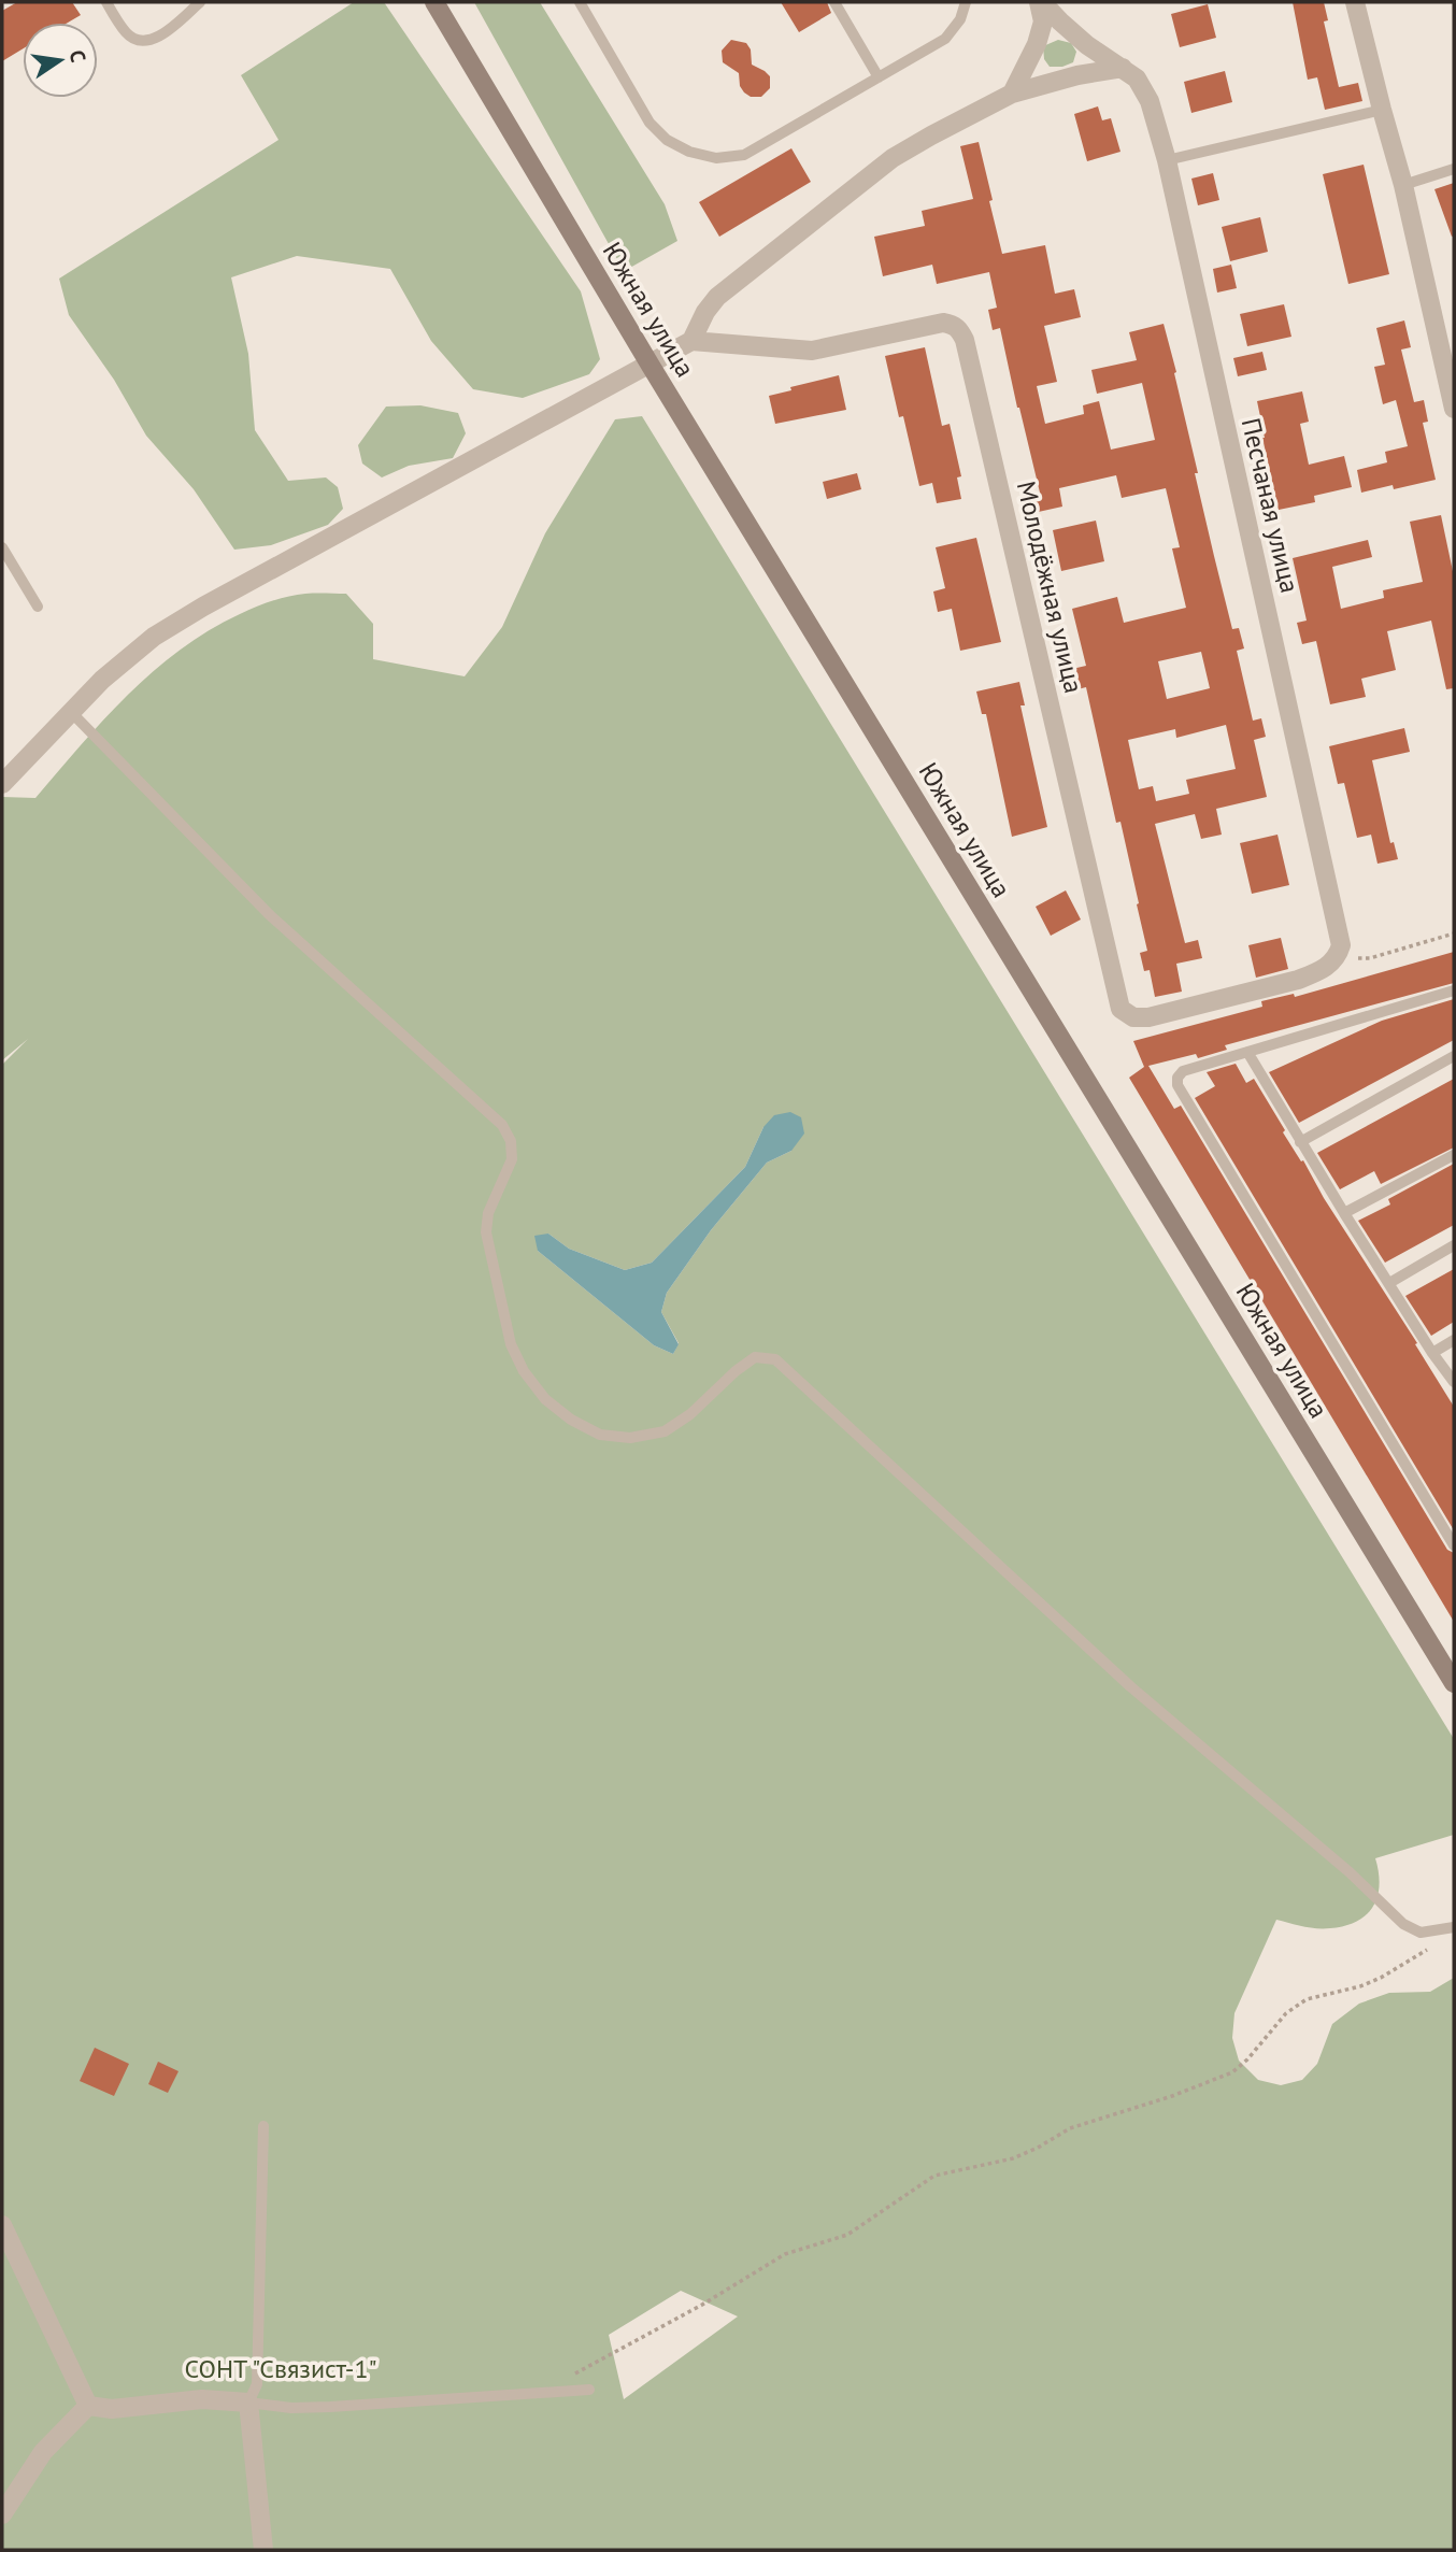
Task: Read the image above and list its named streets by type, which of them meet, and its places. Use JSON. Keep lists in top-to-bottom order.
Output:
{
  "streets": {
    "main road": ["Южная улица"],
    "street": ["Песчаная улица", "Молодёжная улица"]
  },
  "crossings": [
    ["Песчаная улица", "Молодёжная улица"]
  ],
  "parks": ["СОНТ \"Связист-1\""],
  "north": "right"
}
